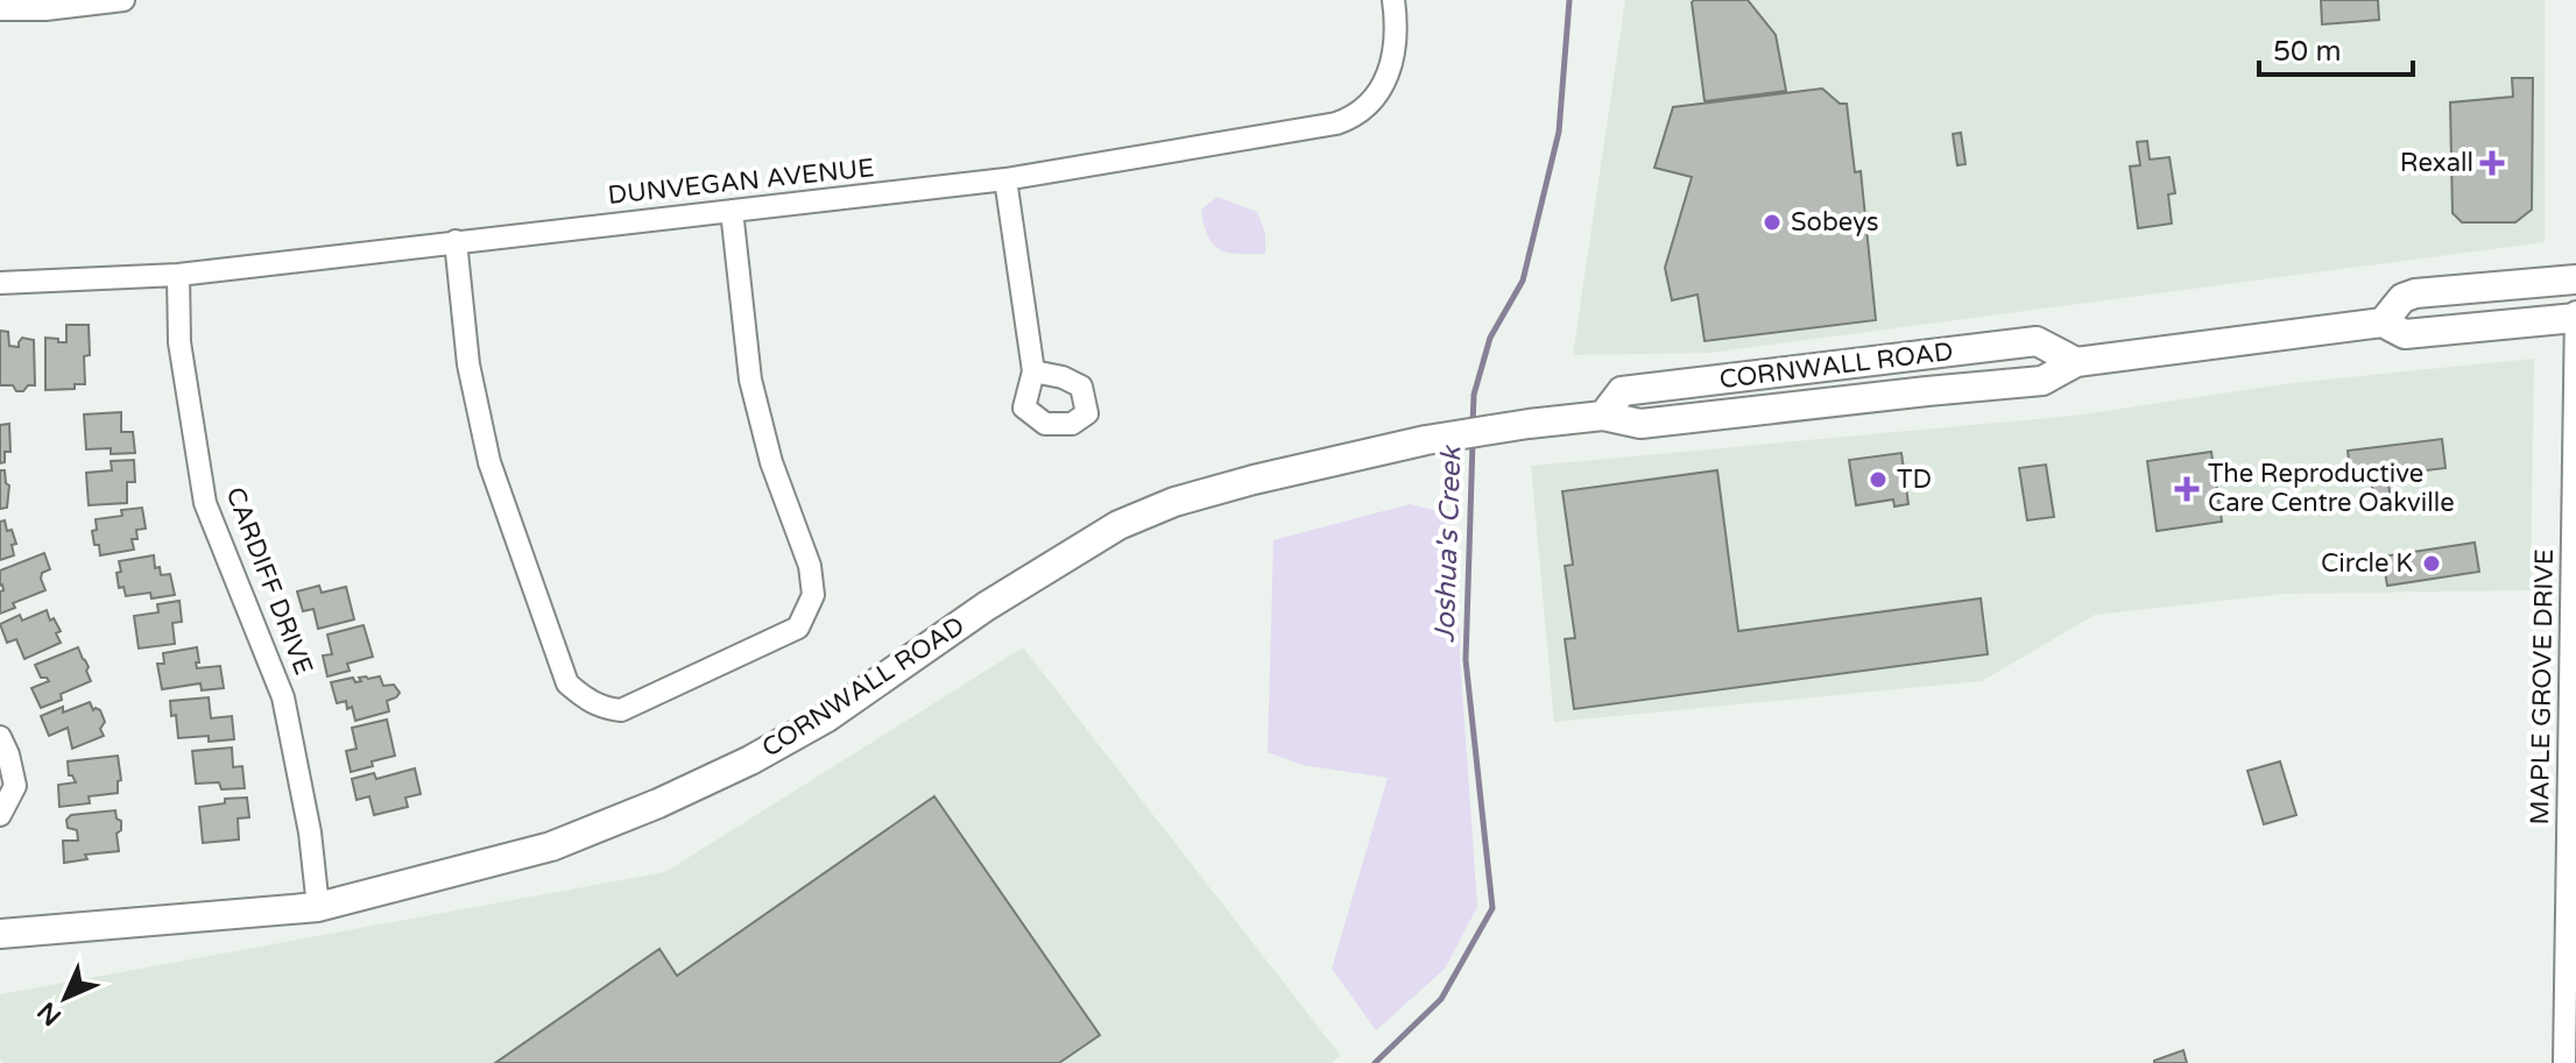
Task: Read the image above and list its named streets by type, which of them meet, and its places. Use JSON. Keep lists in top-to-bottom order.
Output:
{
  "streets": {
    "main road": ["CORNWALL ROAD"],
    "street": ["DUNVEGAN AVENUE", "CARDIFF DRIVE", "MAPLE GROVE DRIVE"]
  },
  "crossings": [
    ["DUNVEGAN AVENUE", "CARDIFF DRIVE"],
    ["CORNWALL ROAD", "CARDIFF DRIVE"],
    ["CORNWALL ROAD", "MAPLE GROVE DRIVE"]
  ],
  "water": ["Joshua's Creek"],
  "places": {
    "health": ["Rexall", "The Reproductive Care Centre Oakville"],
    "other": ["Sobeys", "TD", "Circle K"]
  },
  "scale_bar": "50 m",
  "north": "bottom left"
}
